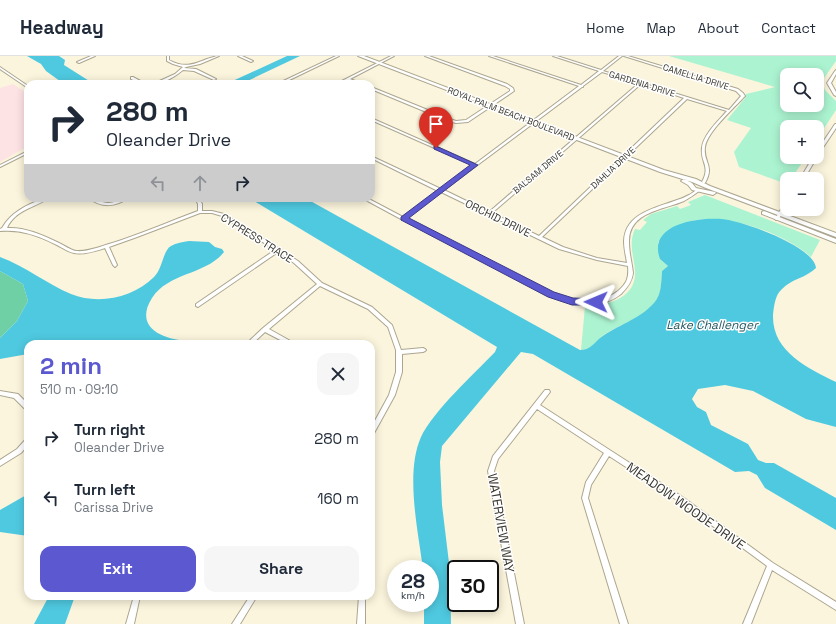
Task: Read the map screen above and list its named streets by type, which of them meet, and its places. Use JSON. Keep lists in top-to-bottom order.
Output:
{
  "streets": {
    "street": [
      "CAMELLIA DRIVE",
      "GARDENIA DRIVE",
      "ROYAL PALM BEACH BOULEVARD",
      "DAHLIA DRIVE",
      "BALSAM DRIVE",
      "ORCHID DRIVE",
      "CYPRESS TRACE",
      "MEADOW WOODE DRIVE",
      "WATERVIEW WAY"
    ]
  },
  "crossings": [
    ["CAMELLIA DRIVE", "GARDENIA DRIVE"],
    ["CAMELLIA DRIVE", "ROYAL PALM BEACH BOULEVARD"],
    ["GARDENIA DRIVE", "DAHLIA DRIVE"],
    ["GARDENIA DRIVE", "BALSAM DRIVE"],
    ["ROYAL PALM BEACH BOULEVARD", "DAHLIA DRIVE"],
    ["ROYAL PALM BEACH BOULEVARD", "BALSAM DRIVE"],
    ["DAHLIA DRIVE", "ORCHID DRIVE"],
    ["BALSAM DRIVE", "ORCHID DRIVE"],
    ["MEADOW WOODE DRIVE", "WATERVIEW WAY"]
  ],
  "water": ["Lake Challenger"],
  "page": {
    "header": "Headway",
    "nav": [
      "Home",
      "Map",
      "About",
      "Contact"
    ],
    "map_buttons": ["+", "−"],
    "turn": ["280 m", "Oleander Drive"],
    "heading": ["2 min", "510 m · 09:10"],
    "list": [
      {
        "name": "Turn right",
        "note": "Oleander Drive",
        "value": "280 m"
      },
      {
        "name": "Turn left",
        "note": "Carissa Drive",
        "value": "160 m"
      }
    ],
    "buttons": ["Exit", "Share"],
    "speed": "28 km/h",
    "limit": "30"
  }
}
